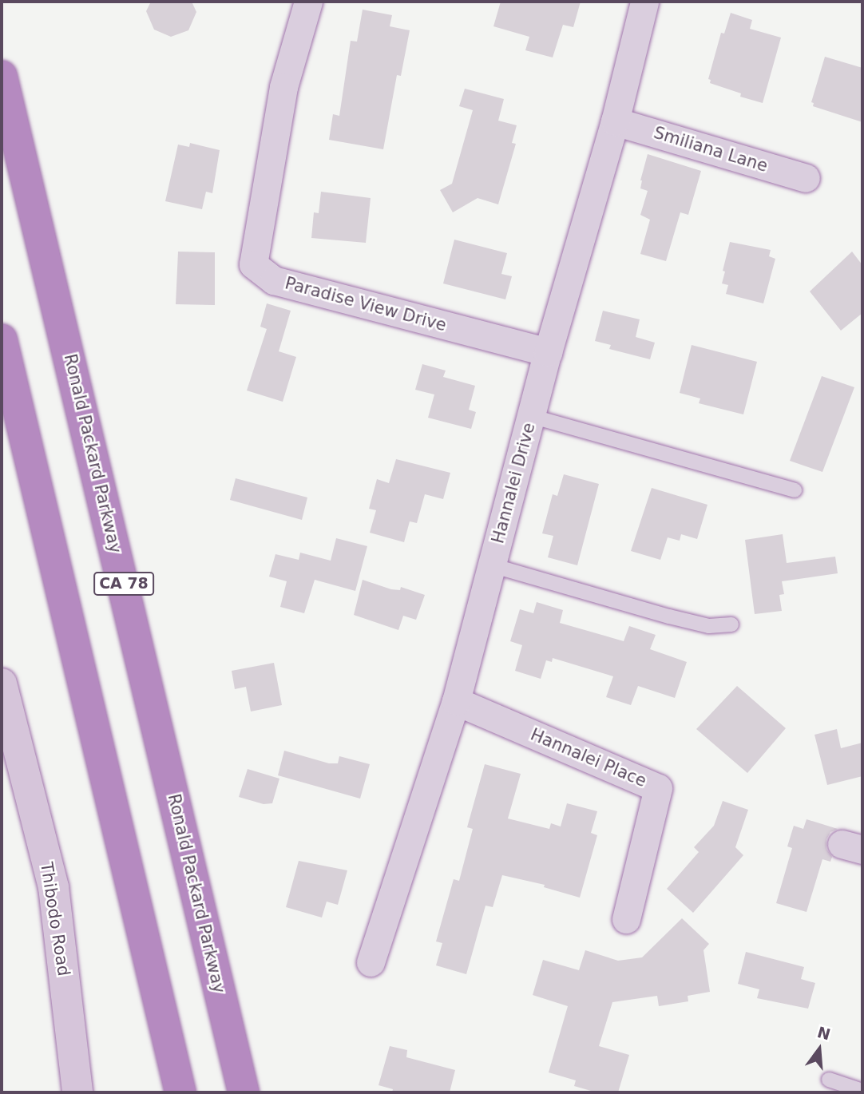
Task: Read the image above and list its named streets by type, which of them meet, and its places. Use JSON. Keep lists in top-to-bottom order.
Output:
{
  "streets": {
    "highway": ["Ronald Packard Parkway", "CA 78"],
    "street": [
      "Smiliana Lane",
      "Paradise View Drive",
      "Hannalei Drive",
      "Hannalei Place",
      "Thibodo Road"
    ]
  },
  "crossings": [
    ["Smiliana Lane", "Hannalei Drive"],
    ["Paradise View Drive", "Hannalei Drive"],
    ["Hannalei Drive", "Hannalei Place"]
  ],
  "north": "top"
}
